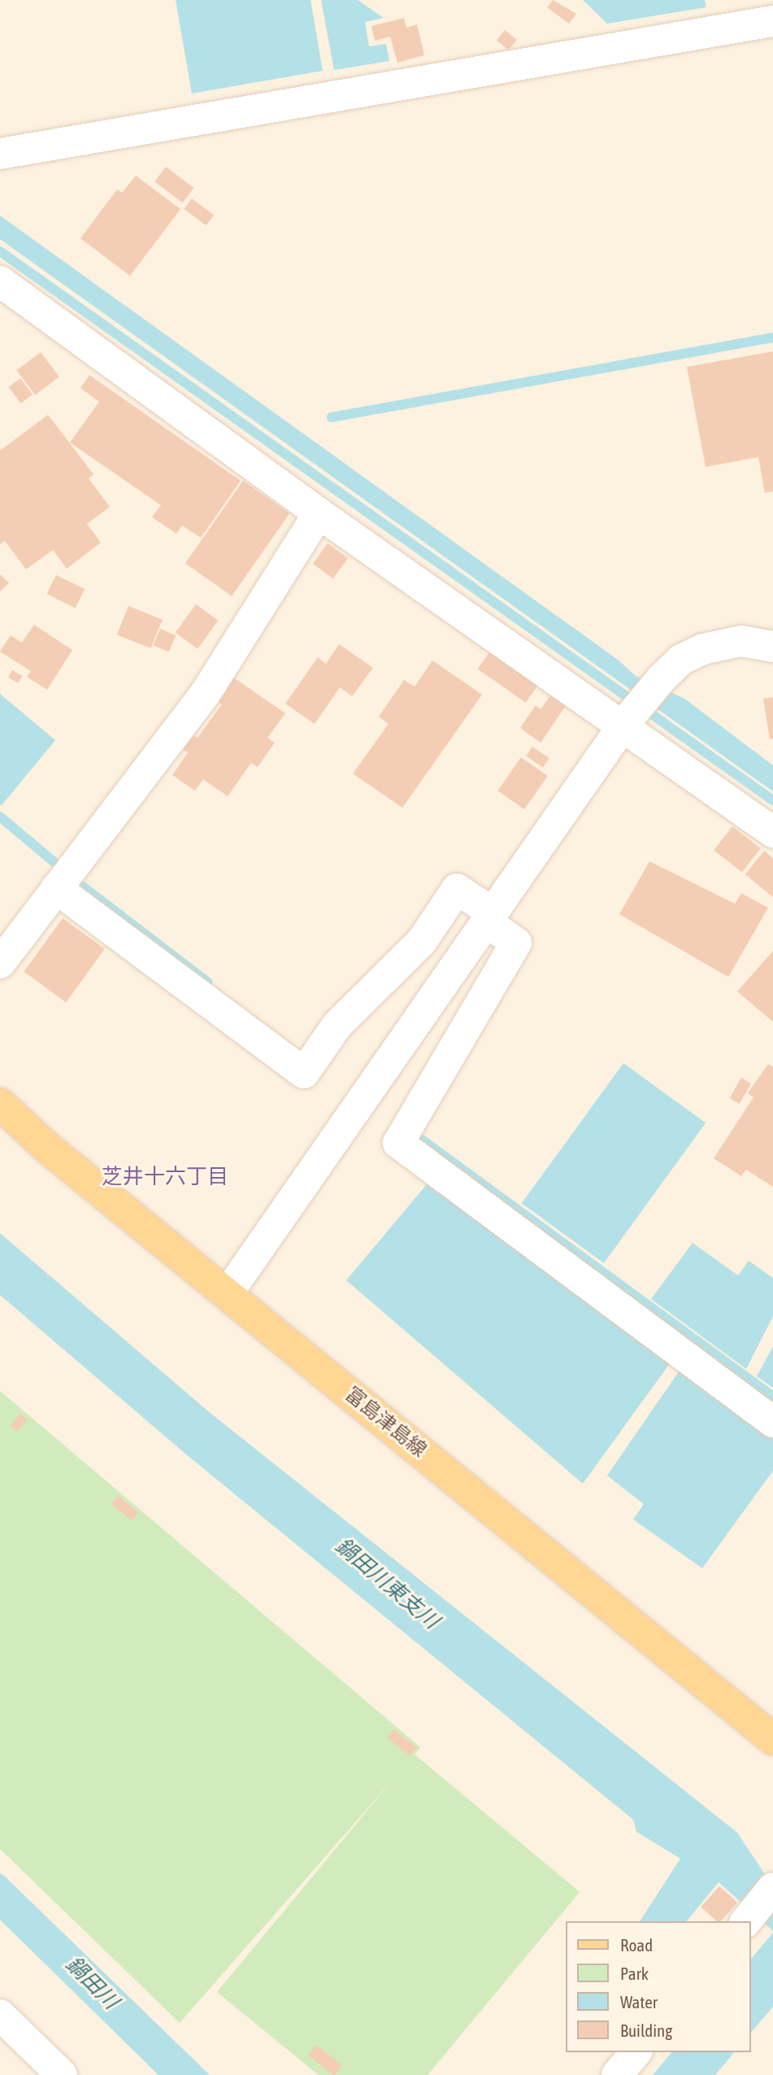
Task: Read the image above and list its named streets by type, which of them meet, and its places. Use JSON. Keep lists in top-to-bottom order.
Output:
{
  "streets": {
    "main road": ["富島津島線"]
  },
  "districts": ["芝井十六丁目"],
  "water": ["鍋田川東支川", "鍋田川"],
  "legend": [
    "Road",
    "Park",
    "Water",
    "Building"
  ]
}
